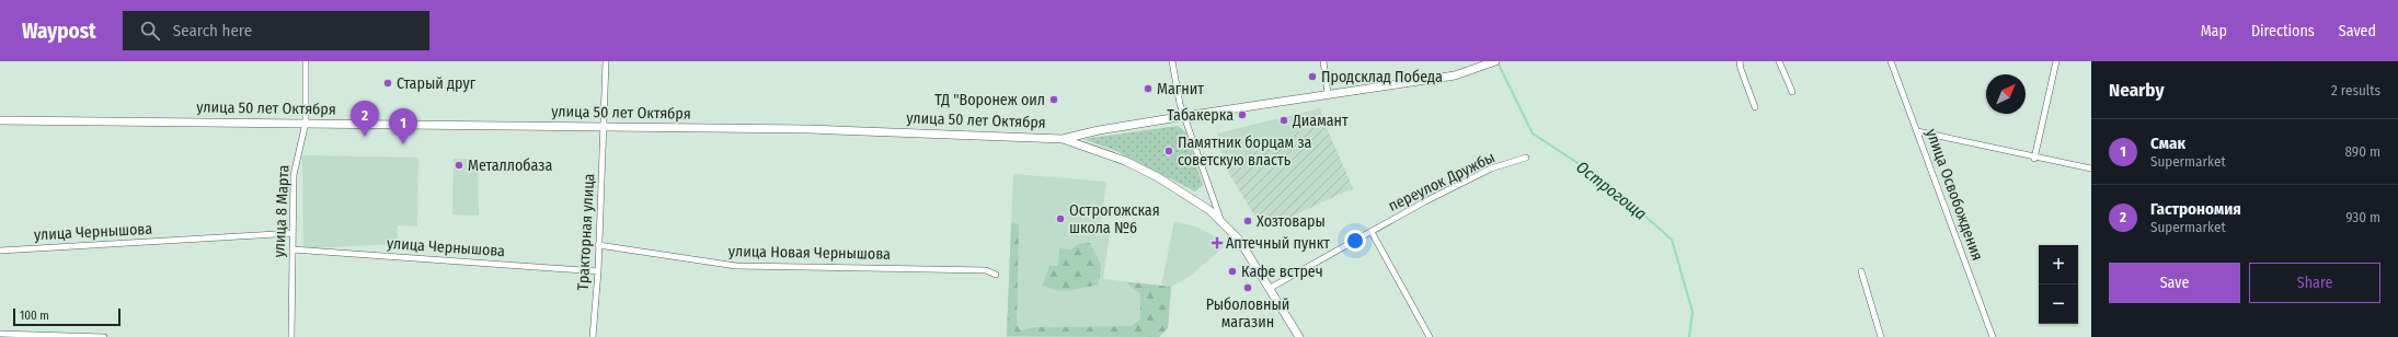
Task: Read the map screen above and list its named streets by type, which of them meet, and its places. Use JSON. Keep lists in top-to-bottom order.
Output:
{
  "streets": {
    "main road": ["улица 50 лет Октября"],
    "street": [
      "переулок Дружбы",
      "улица Освобождения",
      "улица 8 Марта",
      "улица Чернышова",
      "Тракторная улица",
      "улица Новая Чернышова"
    ]
  },
  "crossings": [
    ["улица 50 лет Октября", "переулок Дружбы"],
    ["улица 50 лет Октября", "улица 8 Марта"],
    ["улица 50 лет Октября", "Тракторная улица"],
    ["улица 8 Марта", "улица Чернышова"],
    ["улица Чернышова", "Тракторная улица"],
    ["Тракторная улица", "улица Новая Чернышова"]
  ],
  "water": ["Острогоща"],
  "places": {
    "other": [
      "Продсклад Победа",
      "Старый друг",
      "Магнит",
      "ТД \"Воронеж оил",
      "Табакерка",
      "Диамант",
      "Памятник борцам за советскую власть",
      "Металлобаза",
      "Острогожская школа №6",
      "Хозтовары",
      "Кафе встреч",
      "Рыболовный магазин"
    ],
    "health": ["Аптечный пункт"]
  },
  "scale_bar": "100 m",
  "north": "top right",
  "page": {
    "header": "Waypost",
    "search": "Search here",
    "nav": ["Map", "Directions", "Saved"],
    "heading": ["Nearby", "2 results"],
    "pins": ["2", "1"],
    "list": [
      {
        "mark": "1",
        "name": "Смак",
        "note": "Supermarket",
        "value": "890 m"
      },
      {
        "mark": "2",
        "name": "Гастрономия",
        "note": "Supermarket",
        "value": "930 m"
      }
    ],
    "map_buttons": ["+", "−"],
    "buttons": ["Save", "Share"],
    "scale": "100 m"
  }
}
